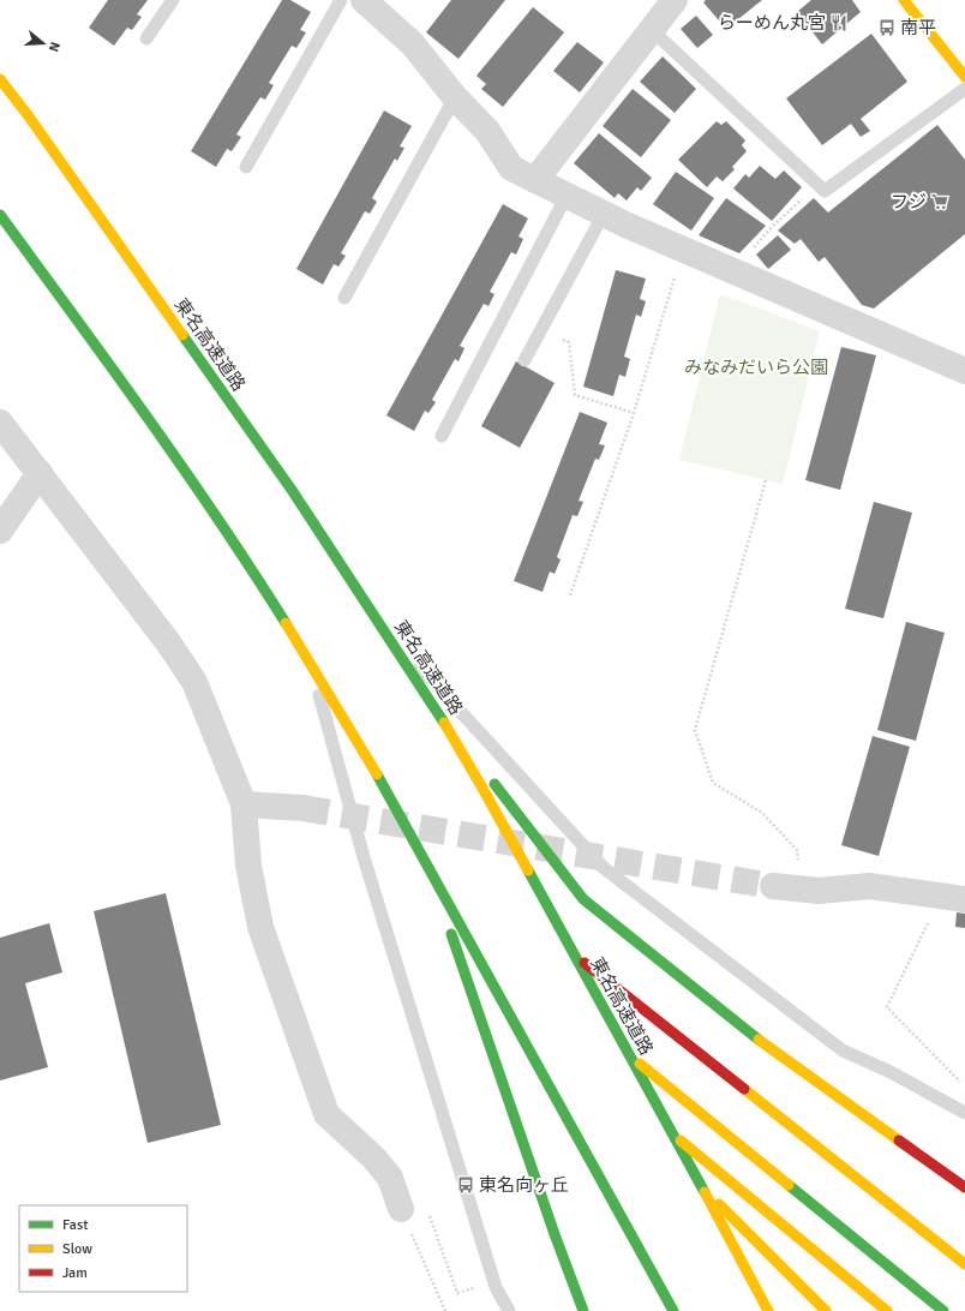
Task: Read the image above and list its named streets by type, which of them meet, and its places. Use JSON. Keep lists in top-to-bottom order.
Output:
{
  "streets": {
    "main road": ["東名高速道路"]
  },
  "parks": ["みなみだいら公園"],
  "places": {
    "restaurant": ["らーめん丸宮"],
    "bus stop": ["南平", "東名向ヶ丘"],
    "supermarket": ["フジ"]
  },
  "legend": ["Fast", "Slow", "Jam"],
  "north": "right"
}
